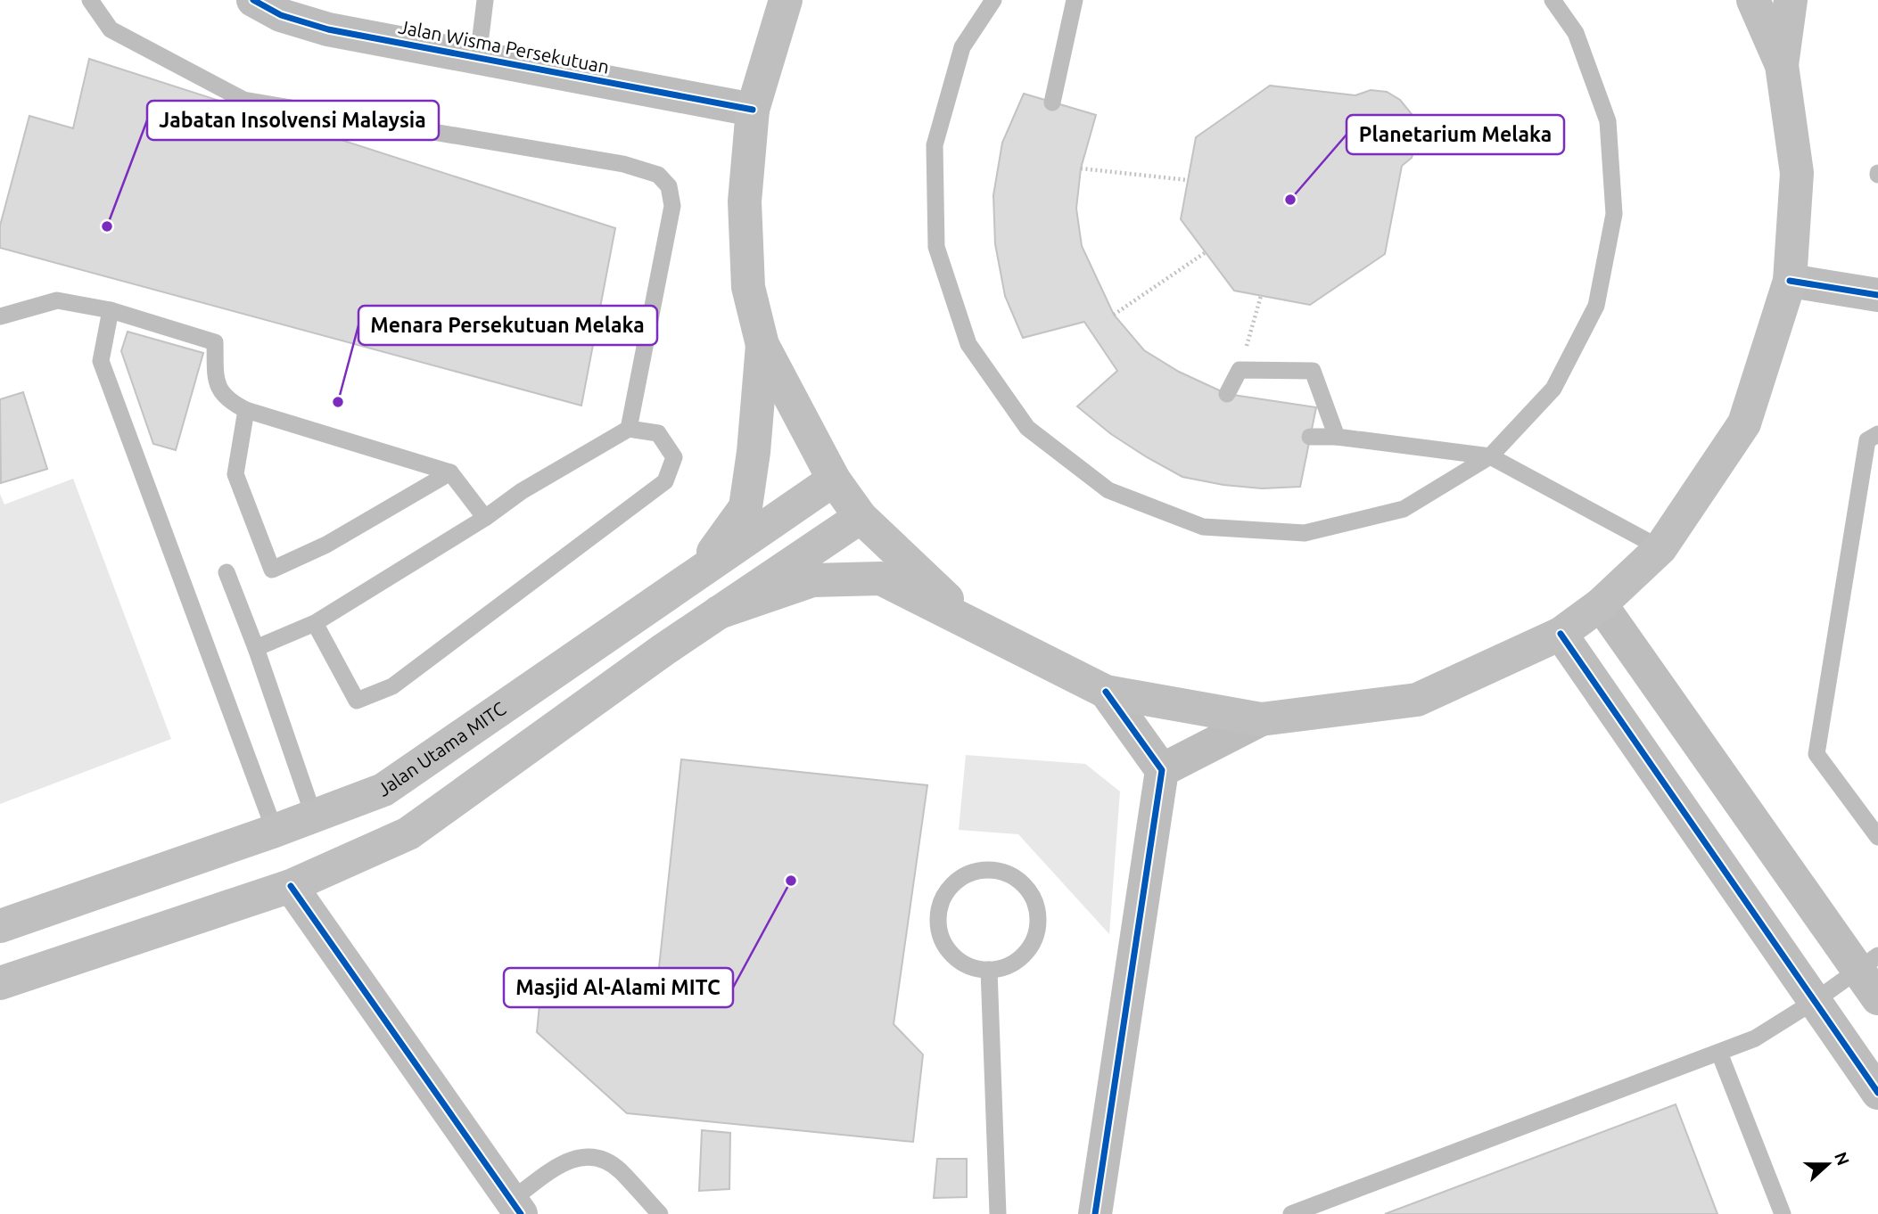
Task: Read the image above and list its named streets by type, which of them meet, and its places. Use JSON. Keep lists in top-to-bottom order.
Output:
{
  "streets": {
    "main road": ["Jalan Utama MITC"],
    "street": ["Jalan Wisma Persekutuan"]
  },
  "places": [
    "Planetarium Melaka",
    "Jabatan Insolvensi Malaysia",
    "Menara Persekutuan Melaka",
    "Masjid Al-Alami MITC"
  ],
  "north": "right"
}
